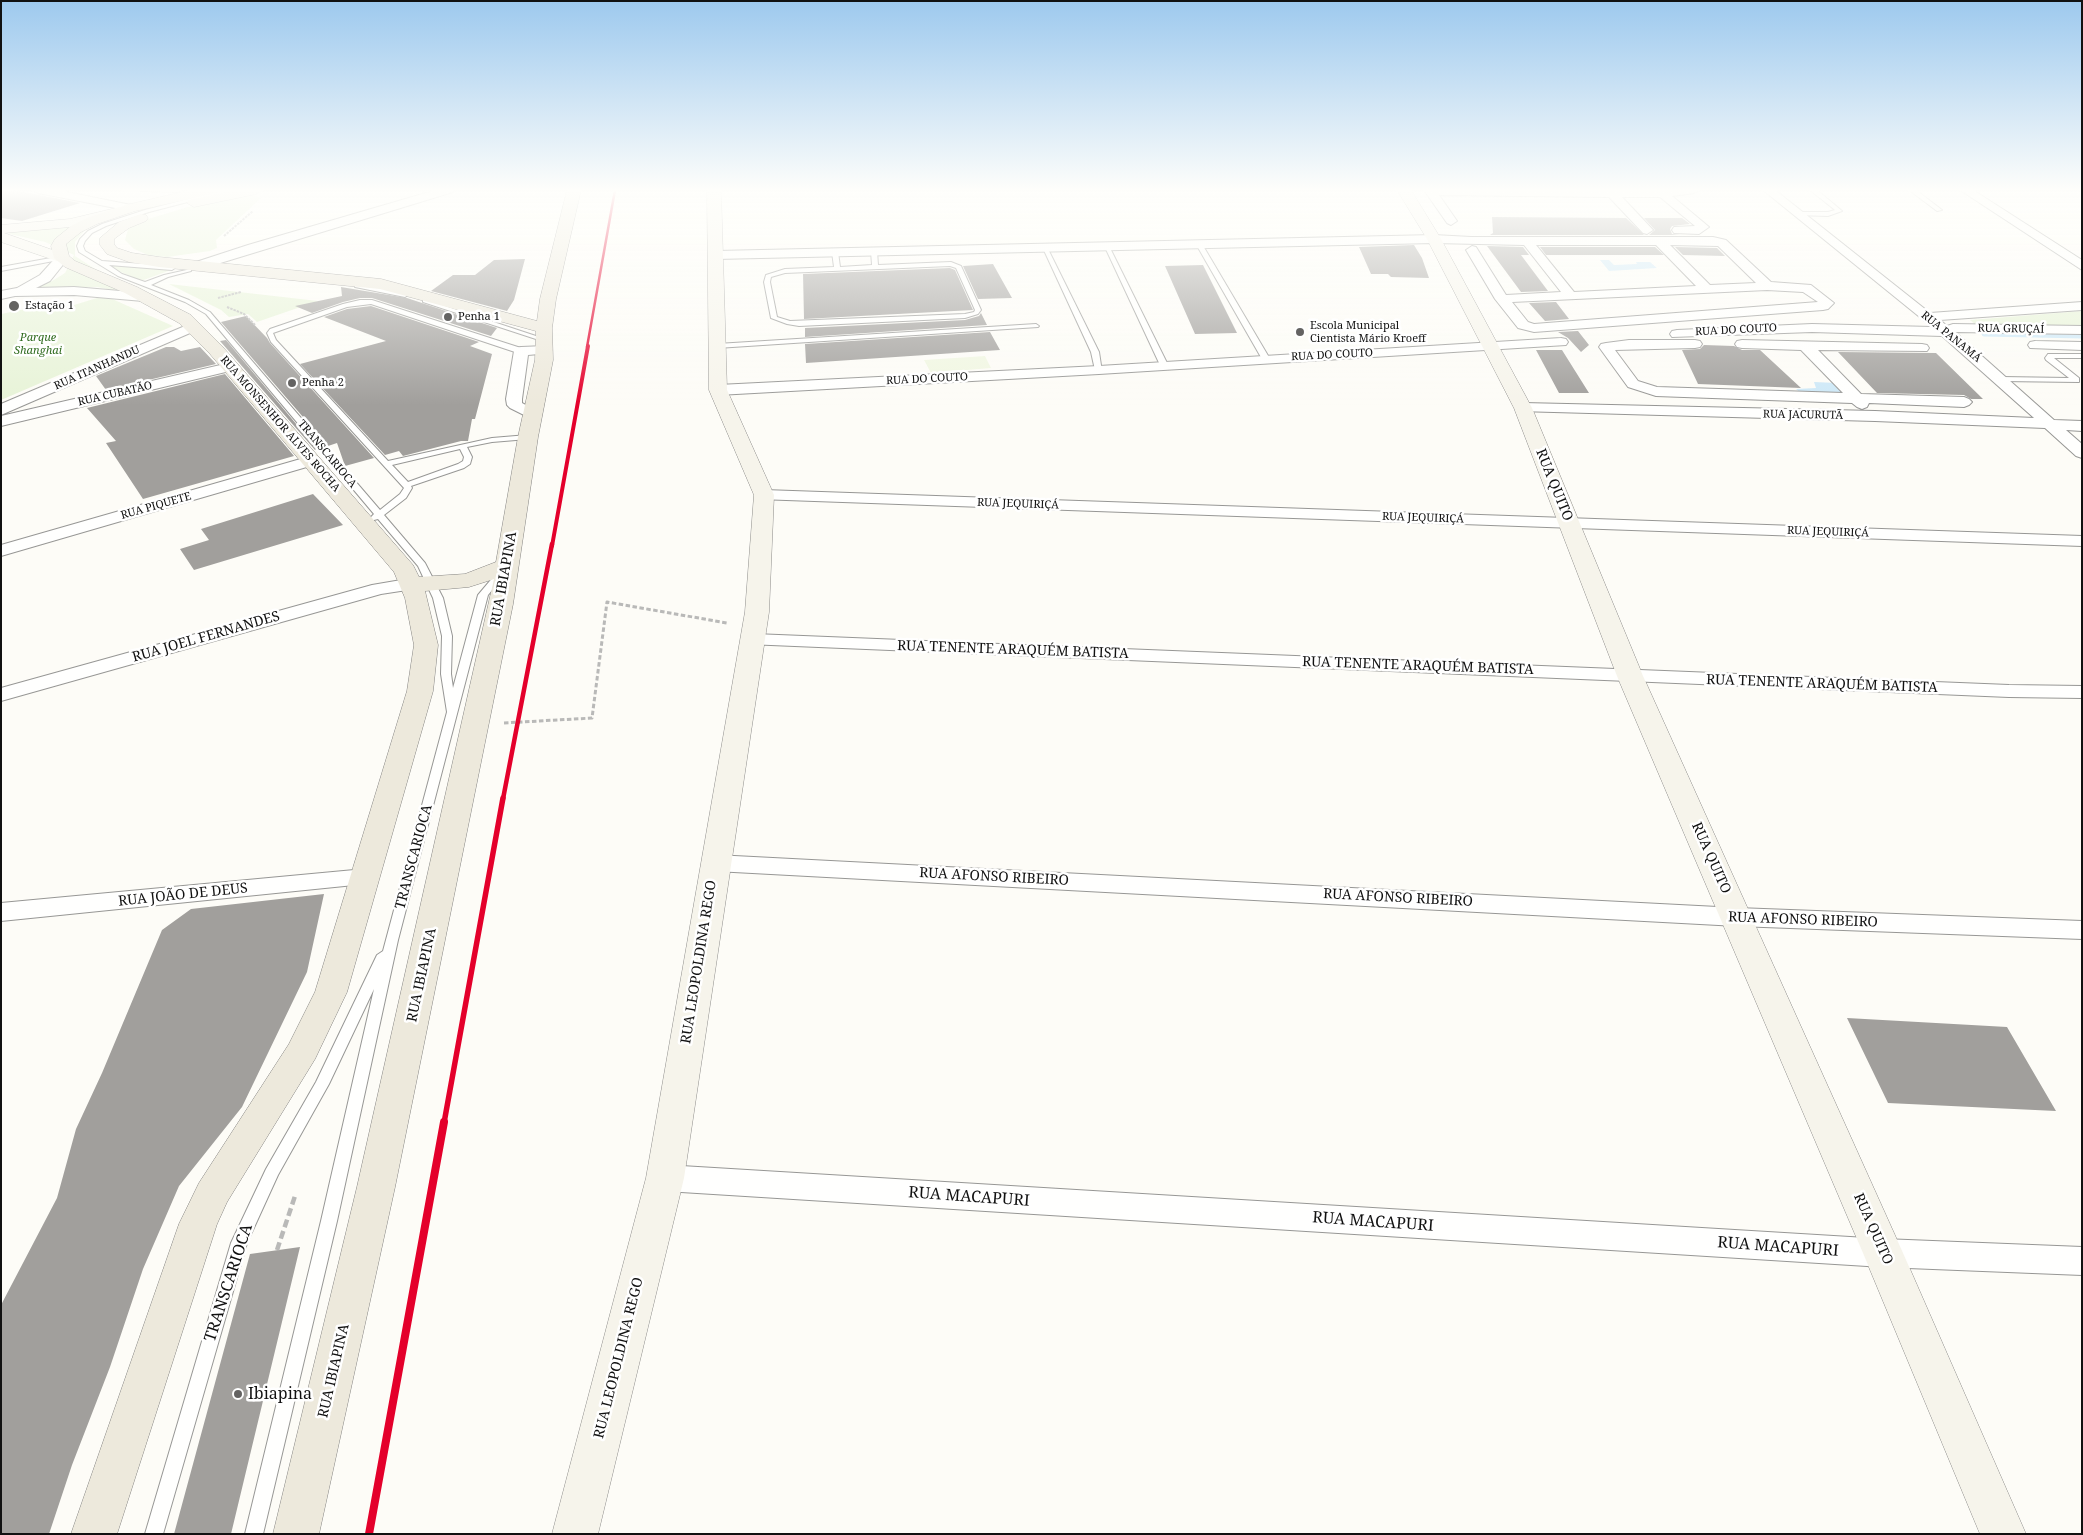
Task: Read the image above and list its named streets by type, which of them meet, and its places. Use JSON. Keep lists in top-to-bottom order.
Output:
{
  "streets": {
    "main road": ["RUA MONSENHOR ALVES ROCHA", "RUA IBIAPINA"],
    "street": [
      "RUA GRUÇAÍ",
      "RUA DO COUTO",
      "RUA PANAMÁ",
      "RUA ITANHANDU",
      "RUA CUBATÃO",
      "RUA JACURUTÃ",
      "RUA QUITO",
      "RUA JEQUIRIÇÁ",
      "RUA PIQUETE",
      "RUA JOEL FERNANDES",
      "RUA TENENTE ARAQUÉM BATISTA",
      "RUA AFONSO RIBEIRO",
      "RUA JOÃO DE DEUS",
      "RUA LEOPOLDINA REGO",
      "RUA MACAPURI"
    ],
    "lane": ["TRANSCARIOCA"]
  },
  "crossings": [
    ["RUA GRUÇAÍ", "RUA DO COUTO"],
    ["RUA GRUÇAÍ", "RUA PANAMÁ"],
    ["RUA DO COUTO", "RUA PANAMÁ"],
    ["RUA DO COUTO", "RUA QUITO"],
    ["RUA DO COUTO", "RUA LEOPOLDINA REGO"],
    ["RUA PANAMÁ", "RUA JACURUTÃ"],
    ["RUA ITANHANDU", "RUA MONSENHOR ALVES ROCHA"],
    ["RUA CUBATÃO", "RUA MONSENHOR ALVES ROCHA"],
    ["RUA JACURUTÃ", "RUA QUITO"],
    ["RUA MONSENHOR ALVES ROCHA", "TRANSCARIOCA"],
    ["RUA MONSENHOR ALVES ROCHA", "RUA PIQUETE"],
    ["RUA MONSENHOR ALVES ROCHA", "RUA JOEL FERNANDES"],
    ["RUA MONSENHOR ALVES ROCHA", "RUA JOÃO DE DEUS"],
    ["TRANSCARIOCA", "RUA IBIAPINA"],
    ["TRANSCARIOCA", "RUA JOEL FERNANDES"],
    ["RUA QUITO", "RUA JEQUIRIÇÁ"],
    ["RUA QUITO", "RUA TENENTE ARAQUÉM BATISTA"],
    ["RUA QUITO", "RUA AFONSO RIBEIRO"],
    ["RUA QUITO", "RUA MACAPURI"],
    ["RUA JEQUIRIÇÁ", "RUA LEOPOLDINA REGO"],
    ["RUA TENENTE ARAQUÉM BATISTA", "RUA LEOPOLDINA REGO"],
    ["RUA AFONSO RIBEIRO", "RUA LEOPOLDINA REGO"],
    ["RUA LEOPOLDINA REGO", "RUA MACAPURI"]
  ],
  "parks": ["Parque Shanghai"],
  "places": [
    "Estação 1",
    "Penha 1",
    "Escola Municipal Cientista Mário Kroeff",
    "Penha 2",
    "Ibiapina"
  ]
}
